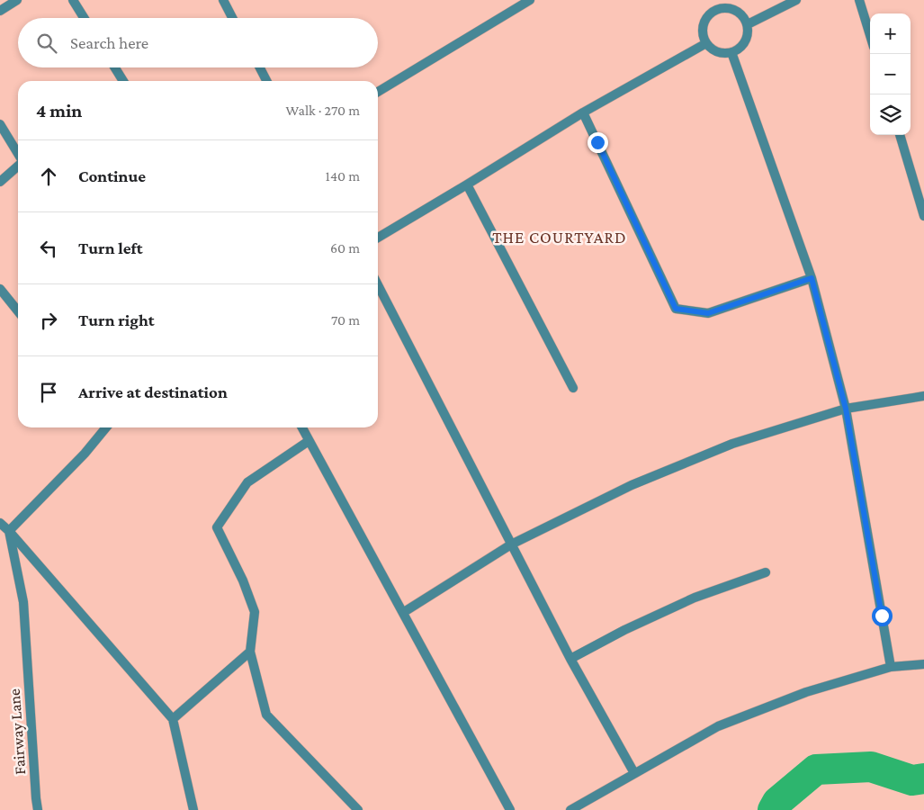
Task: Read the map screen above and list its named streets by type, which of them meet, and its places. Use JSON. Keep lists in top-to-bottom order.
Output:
{
  "streets": {
    "street": ["Fairway Lane"]
  },
  "districts": ["THE COURTYARD"],
  "page": {
    "map_buttons": ["+", "−"],
    "search": "Search here",
    "heading": ["4 min", "Walk · 270 m"],
    "list": [
      ["Continue", "140 m"],
      ["Turn left", "60 m"],
      ["Turn right", "70 m"],
      "Arrive at destination"
    ]
  }
}
